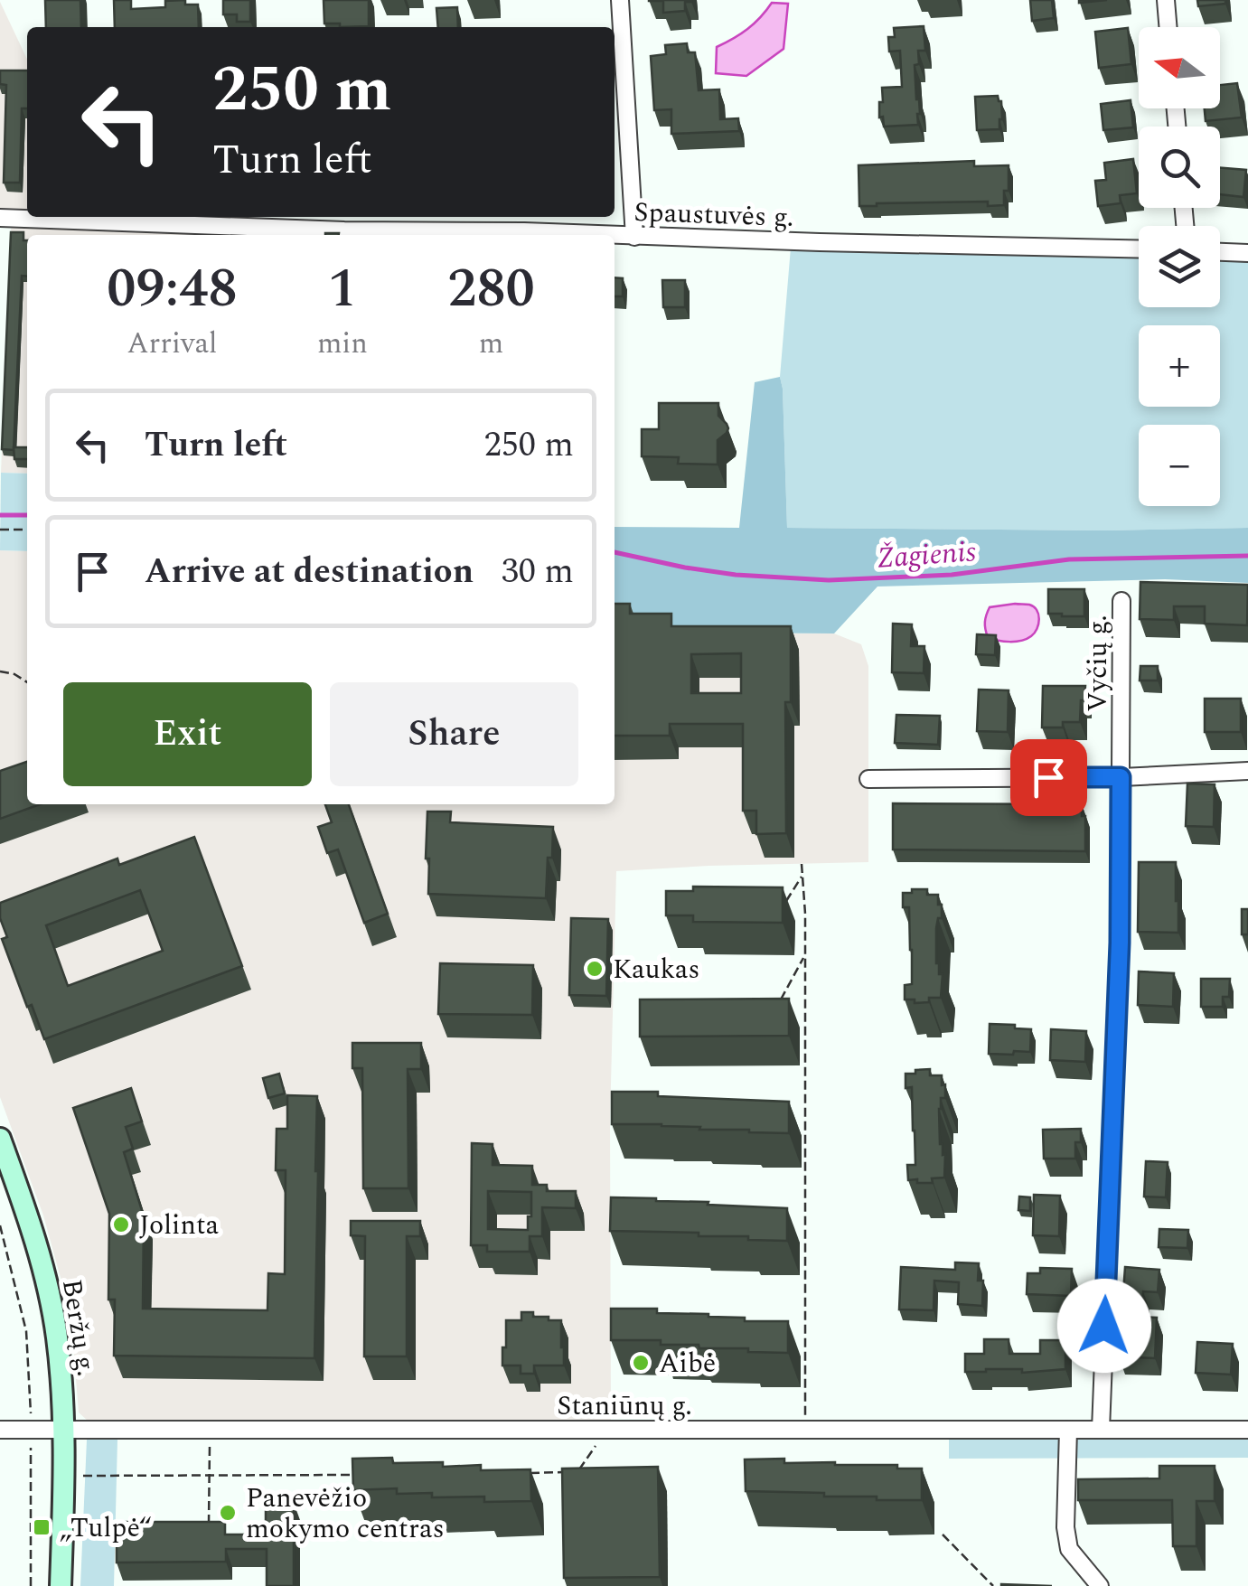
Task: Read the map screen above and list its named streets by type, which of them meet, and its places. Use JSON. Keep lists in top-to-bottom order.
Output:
{
  "streets": {
    "main road": ["Beržų g."],
    "street": ["Spaustuvės g.", "Vyčių g.", "Staniūnų g."]
  },
  "crossings": [
    ["Vyčių g.", "Staniūnų g."],
    ["Beržų g.", "Staniūnų g."]
  ],
  "water": ["Žagienis"],
  "places": {
    "other": [
      "Kaukas",
      "Jolinta",
      "Aibė",
      "Panevėžio mokymo centras"
    ],
    "transit": ["„Tulpė“"]
  },
  "north": "left",
  "page": {
    "map_buttons": ["+", "−"],
    "turn": ["250 m", "Turn left"],
    "eta": [
      "09:48",
      "Arrival",
      "1",
      "min",
      "280",
      "m"
    ],
    "list": [
      {
        "name": "Turn left",
        "value": "250 m"
      },
      {
        "name": "Arrive at destination",
        "value": "30 m"
      }
    ],
    "buttons": ["Exit", "Share"]
  }
}
